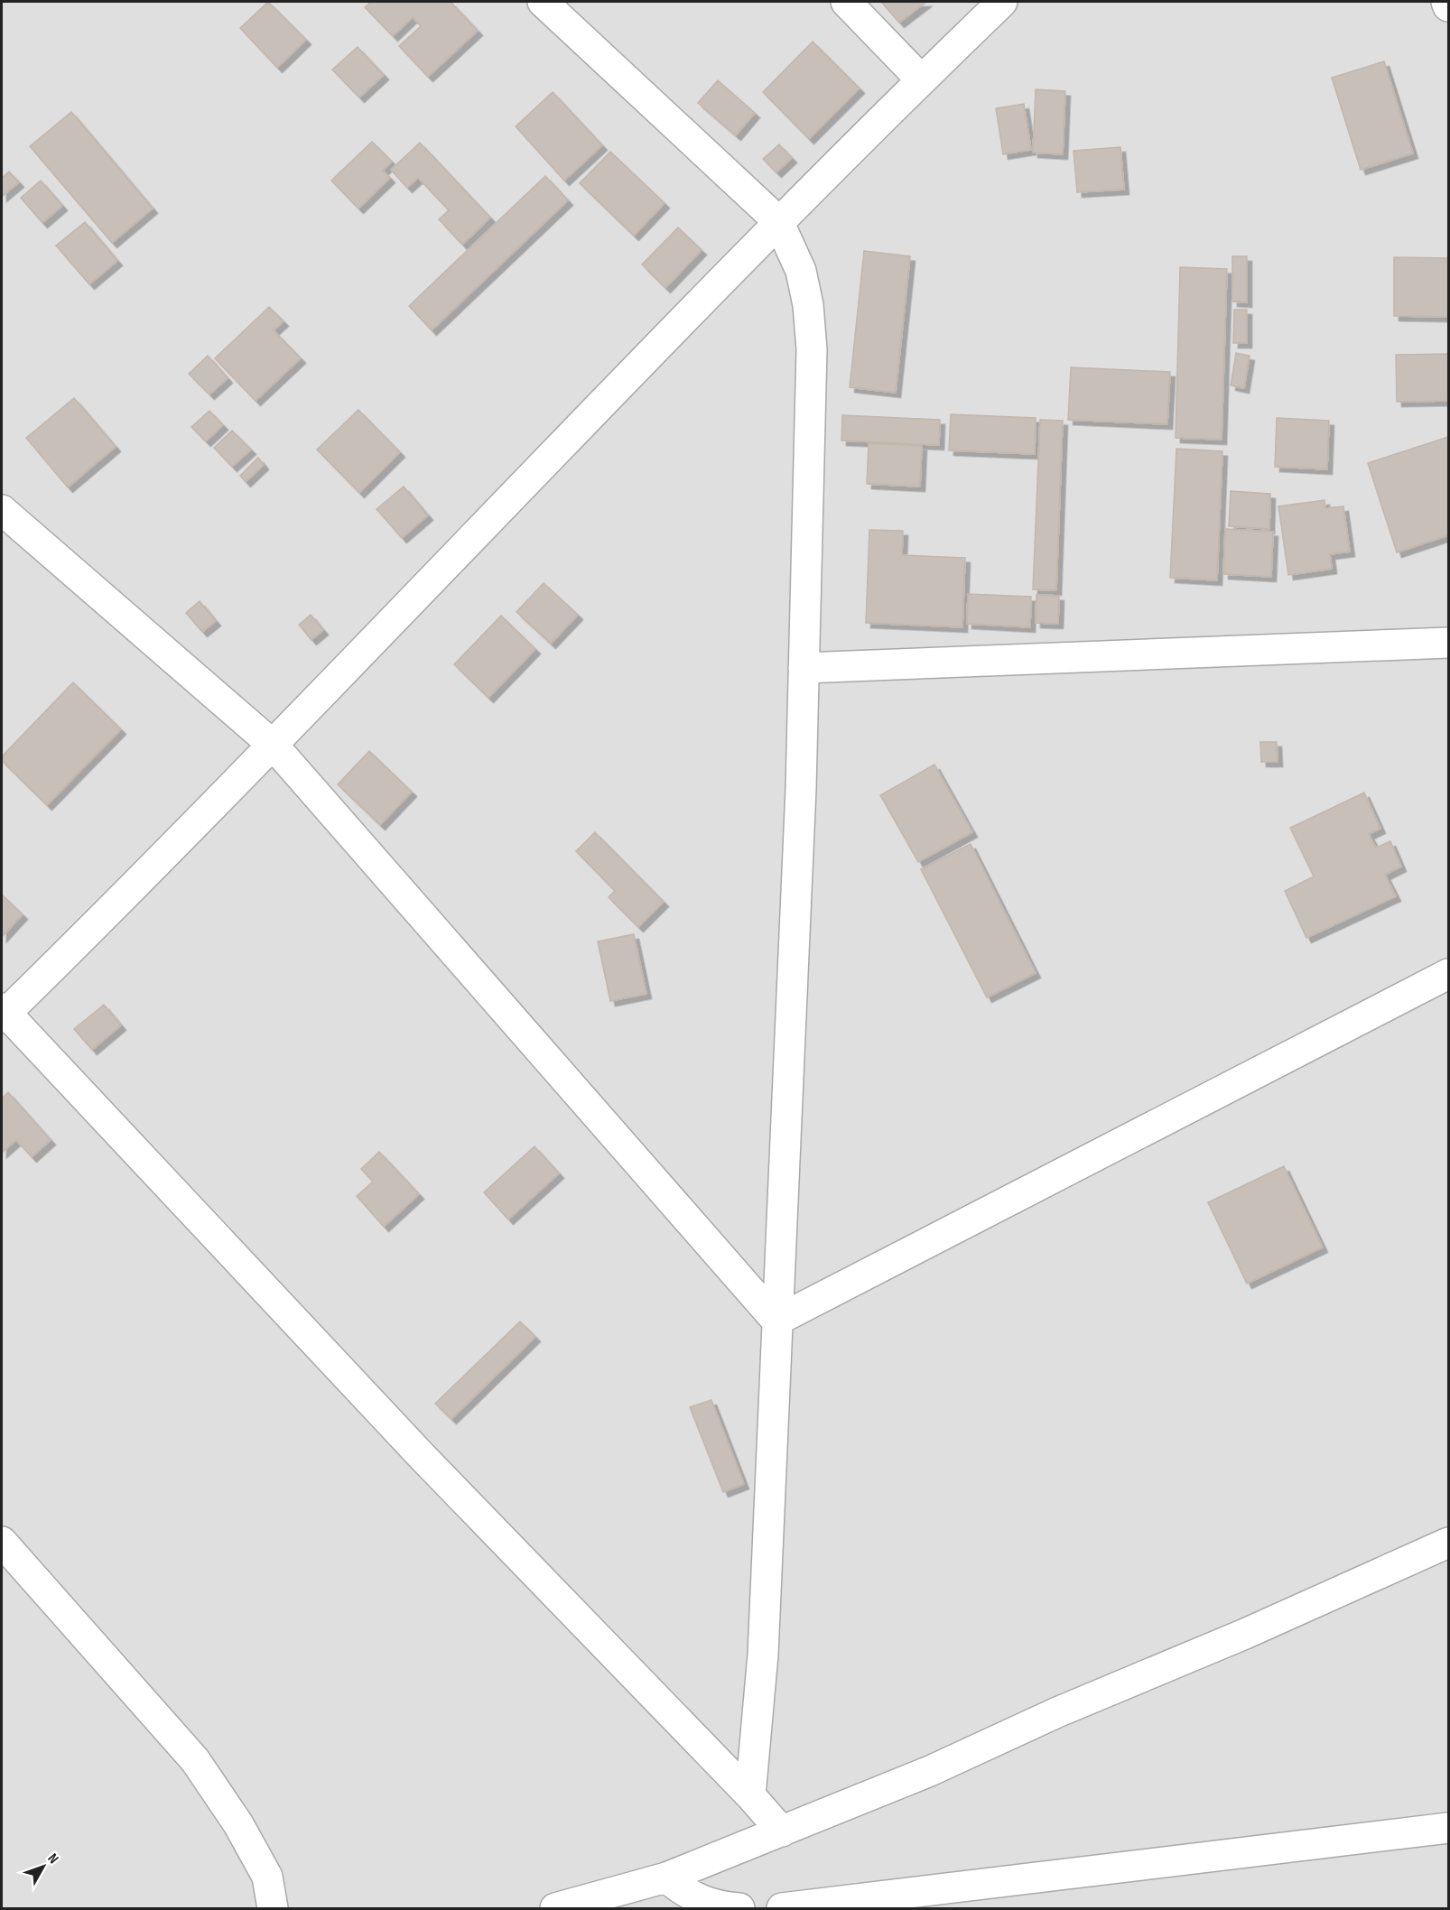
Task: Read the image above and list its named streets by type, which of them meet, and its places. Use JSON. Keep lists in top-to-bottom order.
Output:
{
  "north": "top right"
}
